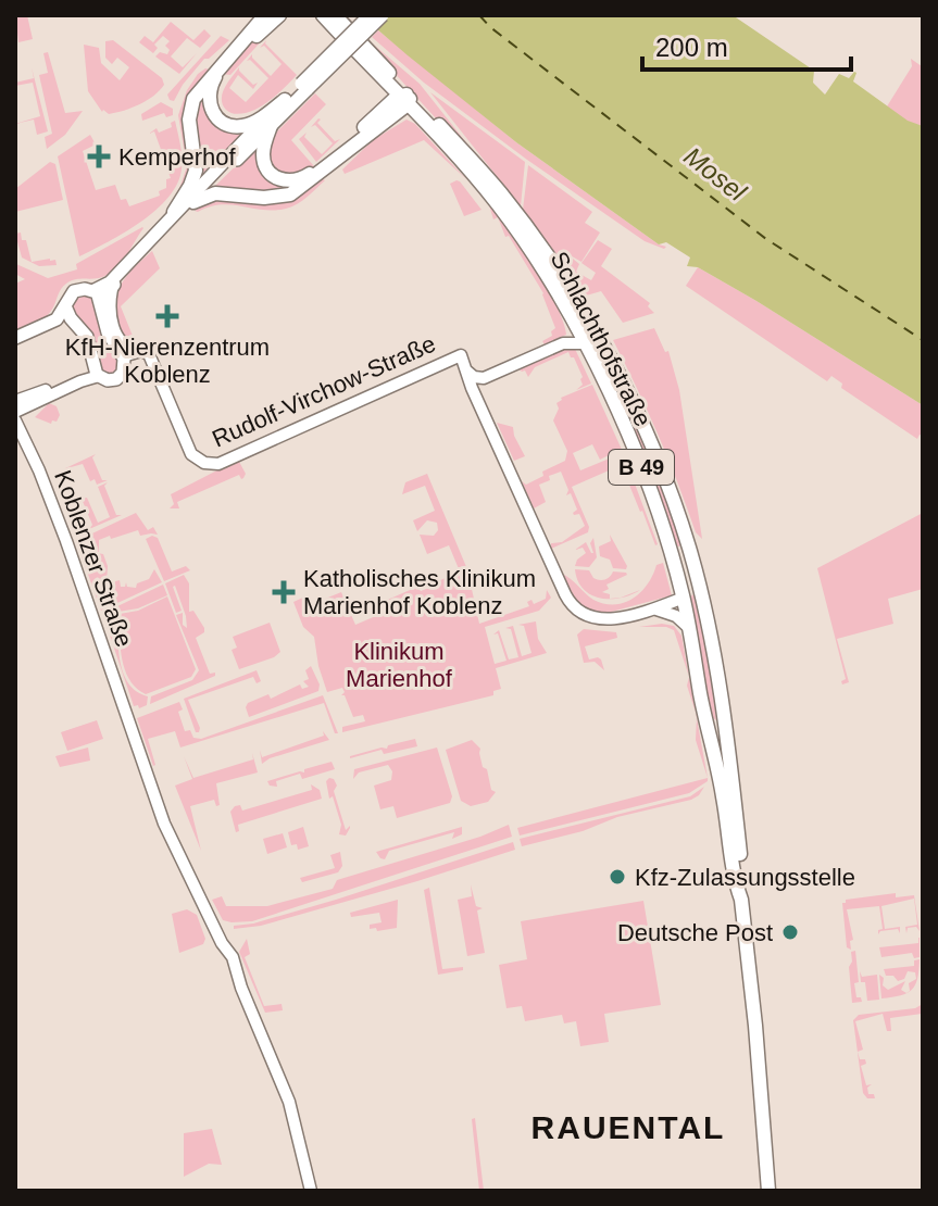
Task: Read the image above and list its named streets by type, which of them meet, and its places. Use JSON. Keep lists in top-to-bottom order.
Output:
{
  "streets": {
    "main road": ["Schlachthofstraße", "B 49"],
    "street": ["Rudolf-Virchow-Straße", "Koblenzer Straße"]
  },
  "districts": ["RAUENTAL"],
  "water": ["Mosel"],
  "parks": ["Klinikum Marienhof"],
  "places": {
    "health": ["Kemperhof", "KfH-Nierenzentrum Koblenz", "Katholisches Klinikum Marienhof Koblenz"],
    "other": ["Kfz-Zulassungsstelle", "Deutsche Post"]
  },
  "scale_bar": "200 m"
}
